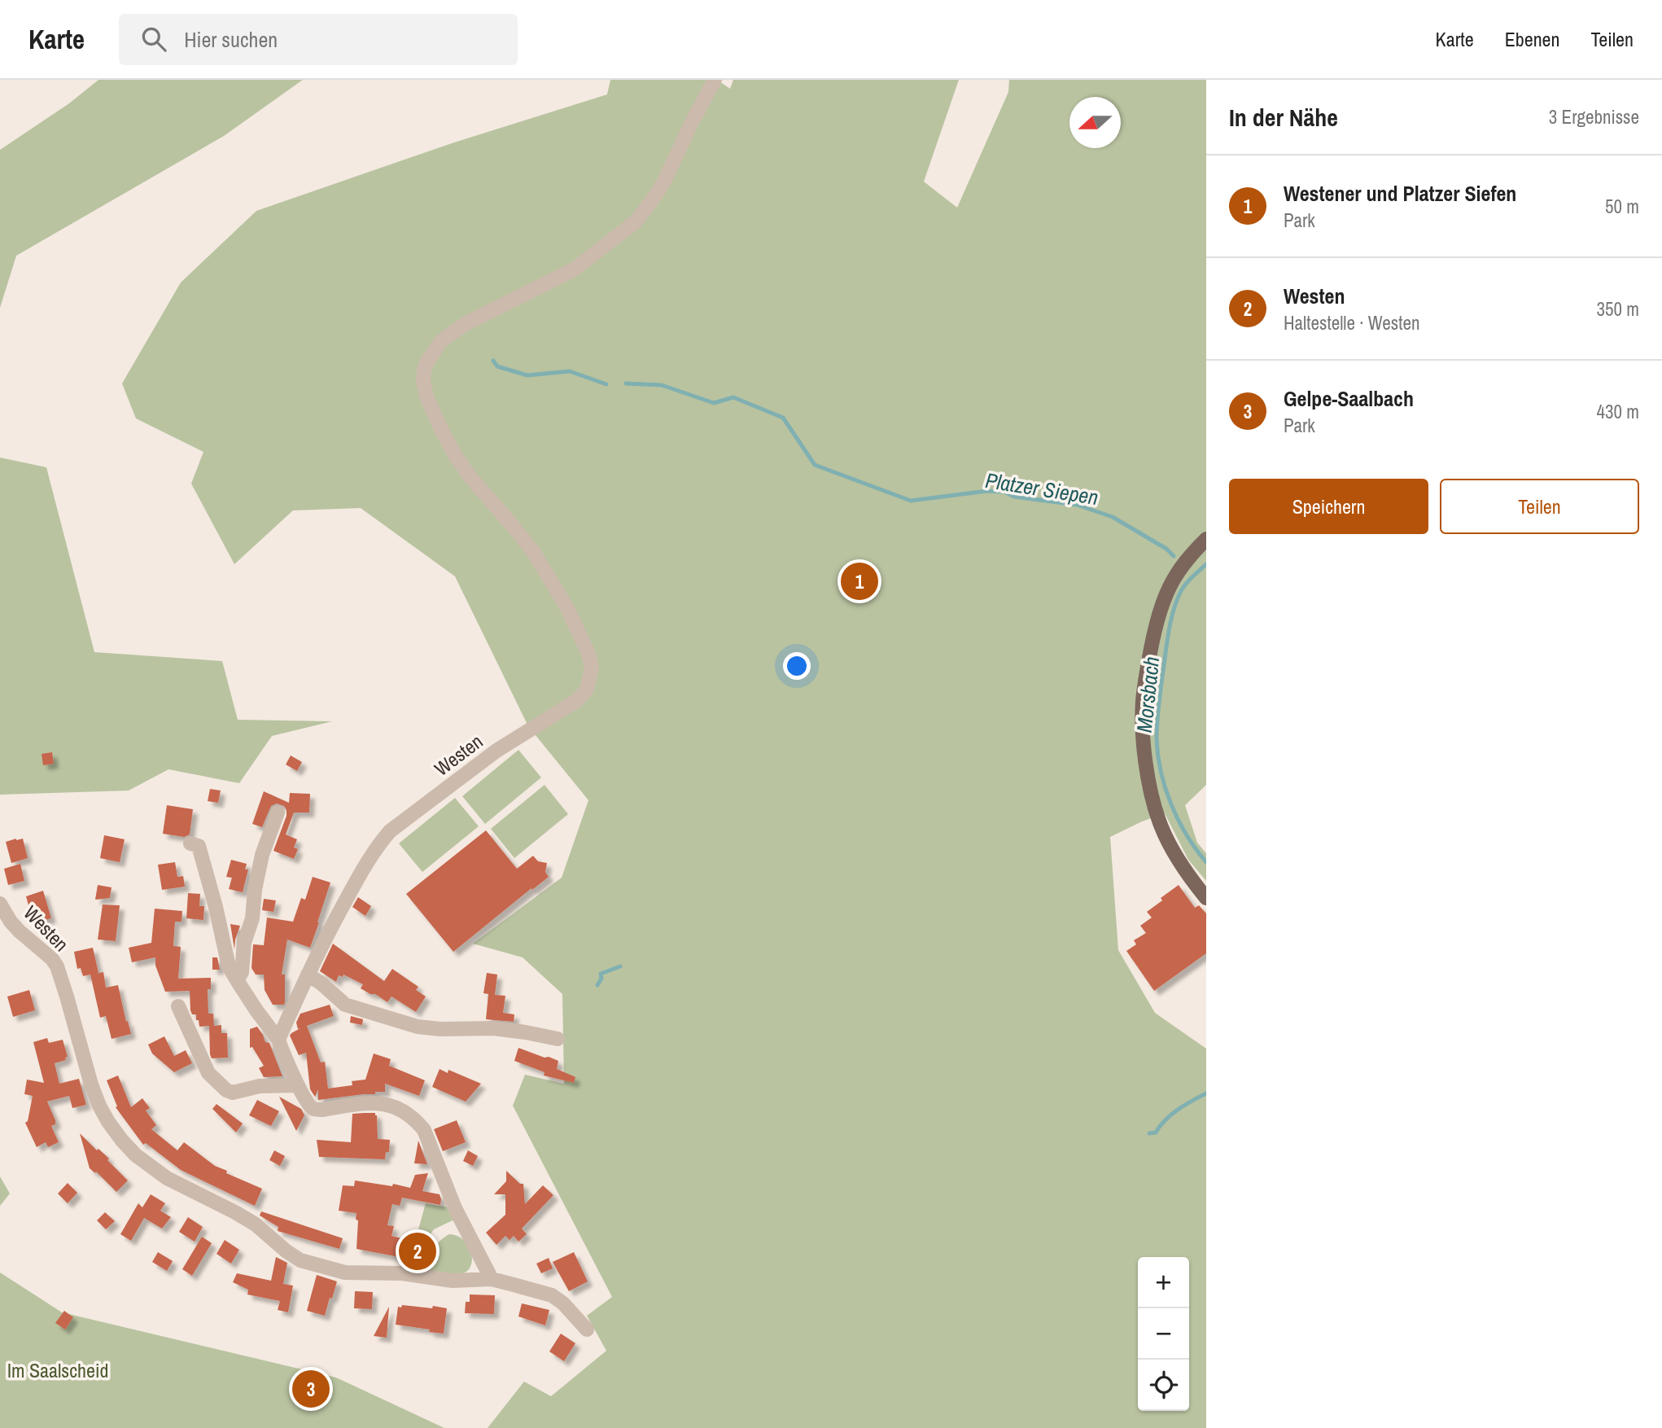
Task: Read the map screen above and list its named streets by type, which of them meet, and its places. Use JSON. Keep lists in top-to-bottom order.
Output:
{
  "streets": {
    "street": ["Westen"]
  },
  "water": ["Platzer Siepen", "Morsbach"],
  "parks": ["Im Saalscheid"],
  "north": "left",
  "page": {
    "header": "Karte",
    "search": "Hier suchen",
    "nav": ["Karte", "Ebenen", "Teilen"],
    "heading": ["In der Nähe", "3 Ergebnisse"],
    "list": [
      {
        "mark": "1",
        "name": "Westener und Platzer Siefen",
        "note": "Park",
        "value": "50 m"
      },
      {
        "mark": "2",
        "name": "Westen",
        "note": "Haltestelle · Westen",
        "value": "350 m"
      },
      {
        "mark": "3",
        "name": "Gelpe-Saalbach",
        "note": "Park",
        "value": "430 m"
      }
    ],
    "buttons": ["Speichern", "Teilen"],
    "pins": ["1", "2", "3"],
    "map_buttons": ["+", "−"]
  }
}
